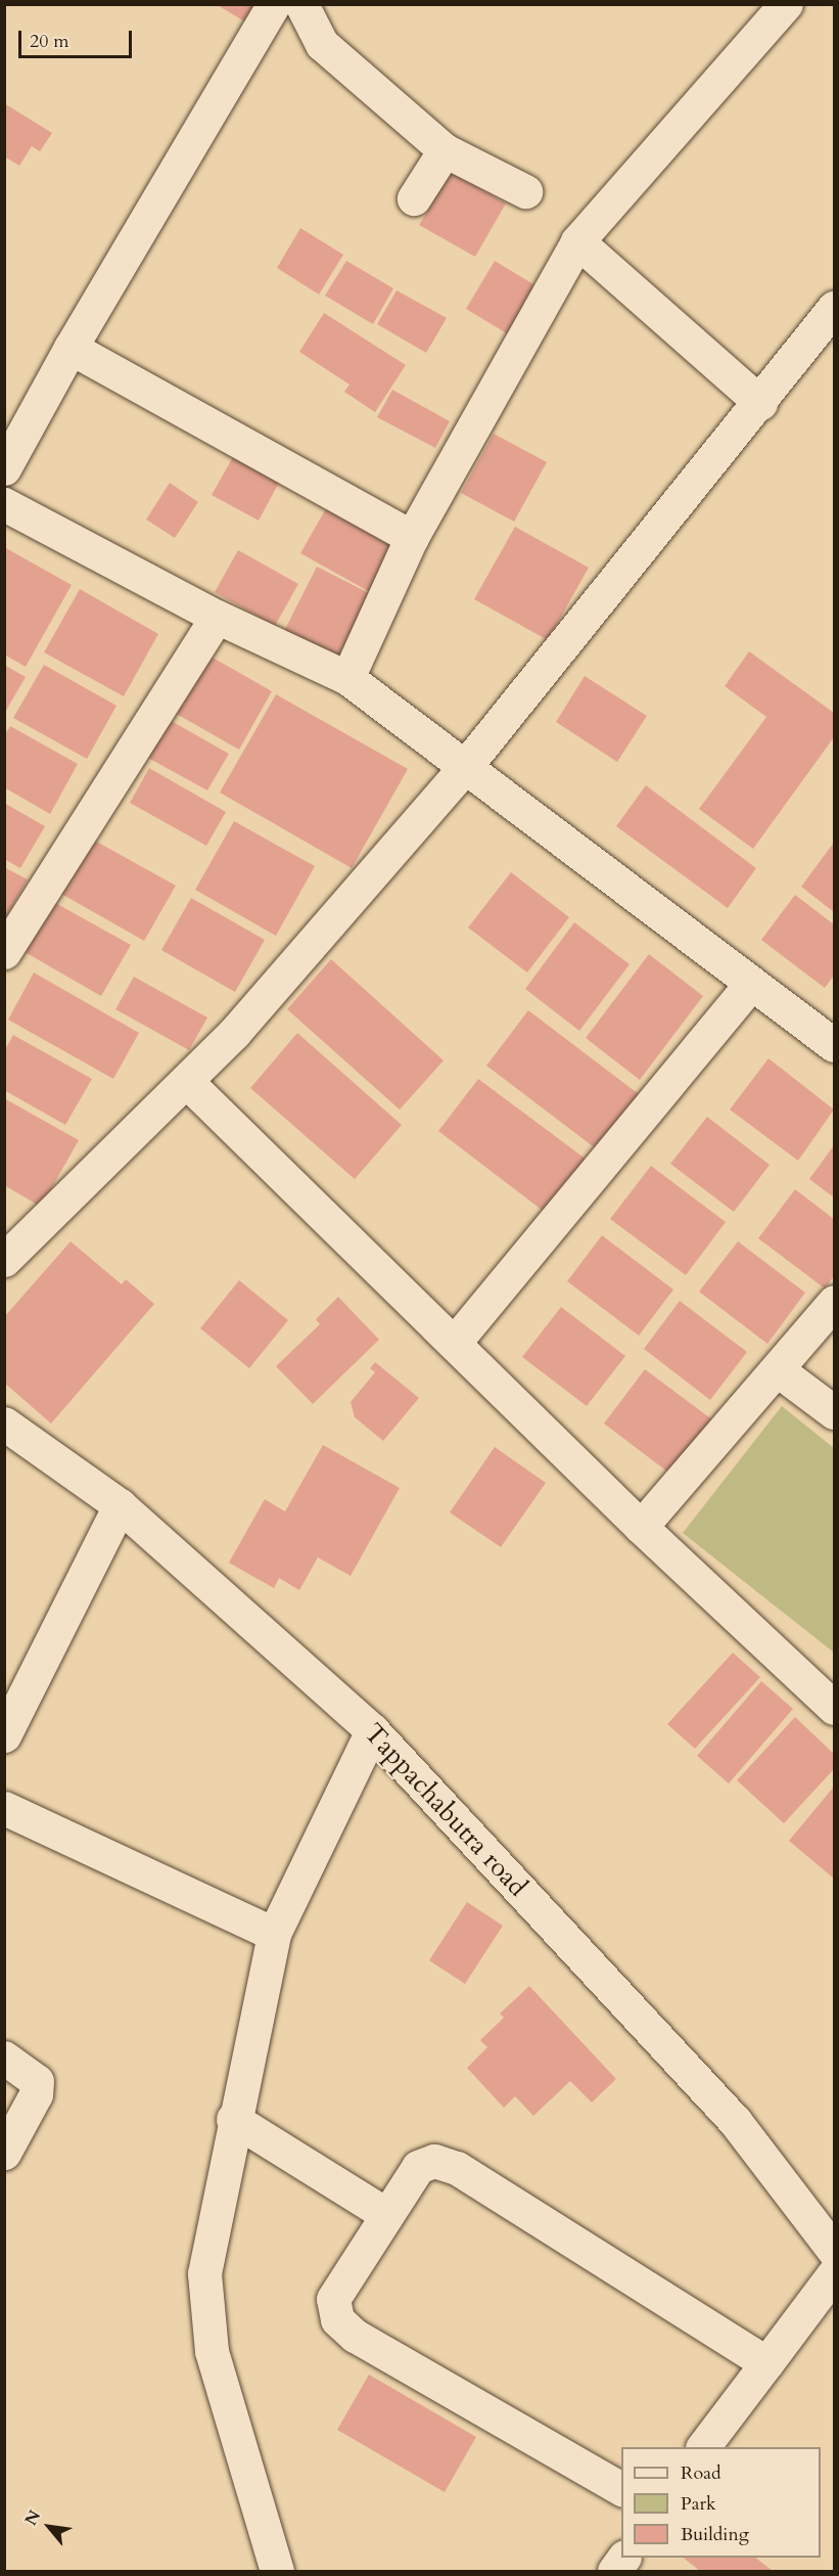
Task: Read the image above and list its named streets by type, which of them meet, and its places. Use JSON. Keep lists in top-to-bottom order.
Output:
{
  "streets": {
    "street": ["Tappachabutra road"]
  },
  "legend": ["Road", "Park", "Building"],
  "scale_bar": "20 m",
  "north": "top left"
}
